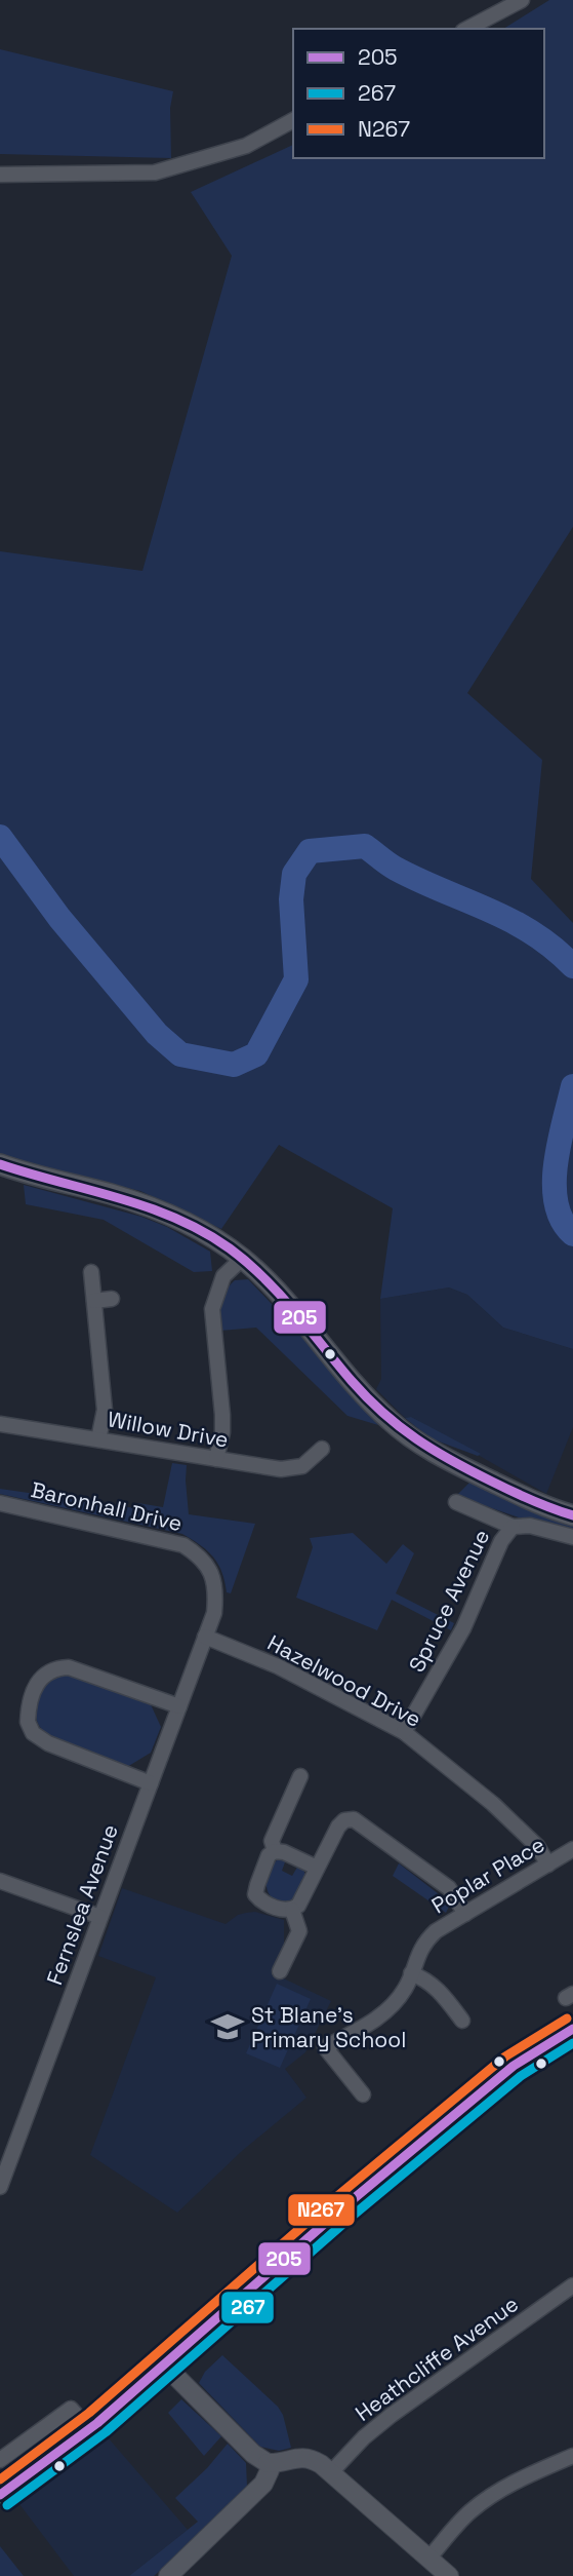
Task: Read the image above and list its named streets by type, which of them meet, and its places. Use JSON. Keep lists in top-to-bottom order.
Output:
{
  "streets": {
    "street": [
      "Willow Drive",
      "Baronhall Drive",
      "Spruce Avenue",
      "Hazelwood Drive",
      "Poplar Place",
      "Fernslea Avenue",
      "Heathcliffe Avenue"
    ]
  },
  "crossings": [
    ["Baronhall Drive", "Hazelwood Drive"],
    ["Baronhall Drive", "Fernslea Avenue"],
    ["Spruce Avenue", "Hazelwood Drive"],
    ["Hazelwood Drive", "Poplar Place"],
    ["Hazelwood Drive", "Fernslea Avenue"]
  ],
  "places": {
    "school or university": ["St Blane's Primary School"]
  },
  "lines": ["transit line 205", "transit line N267", "transit line 267"],
  "legend": ["205", "267", "N267"]
}
